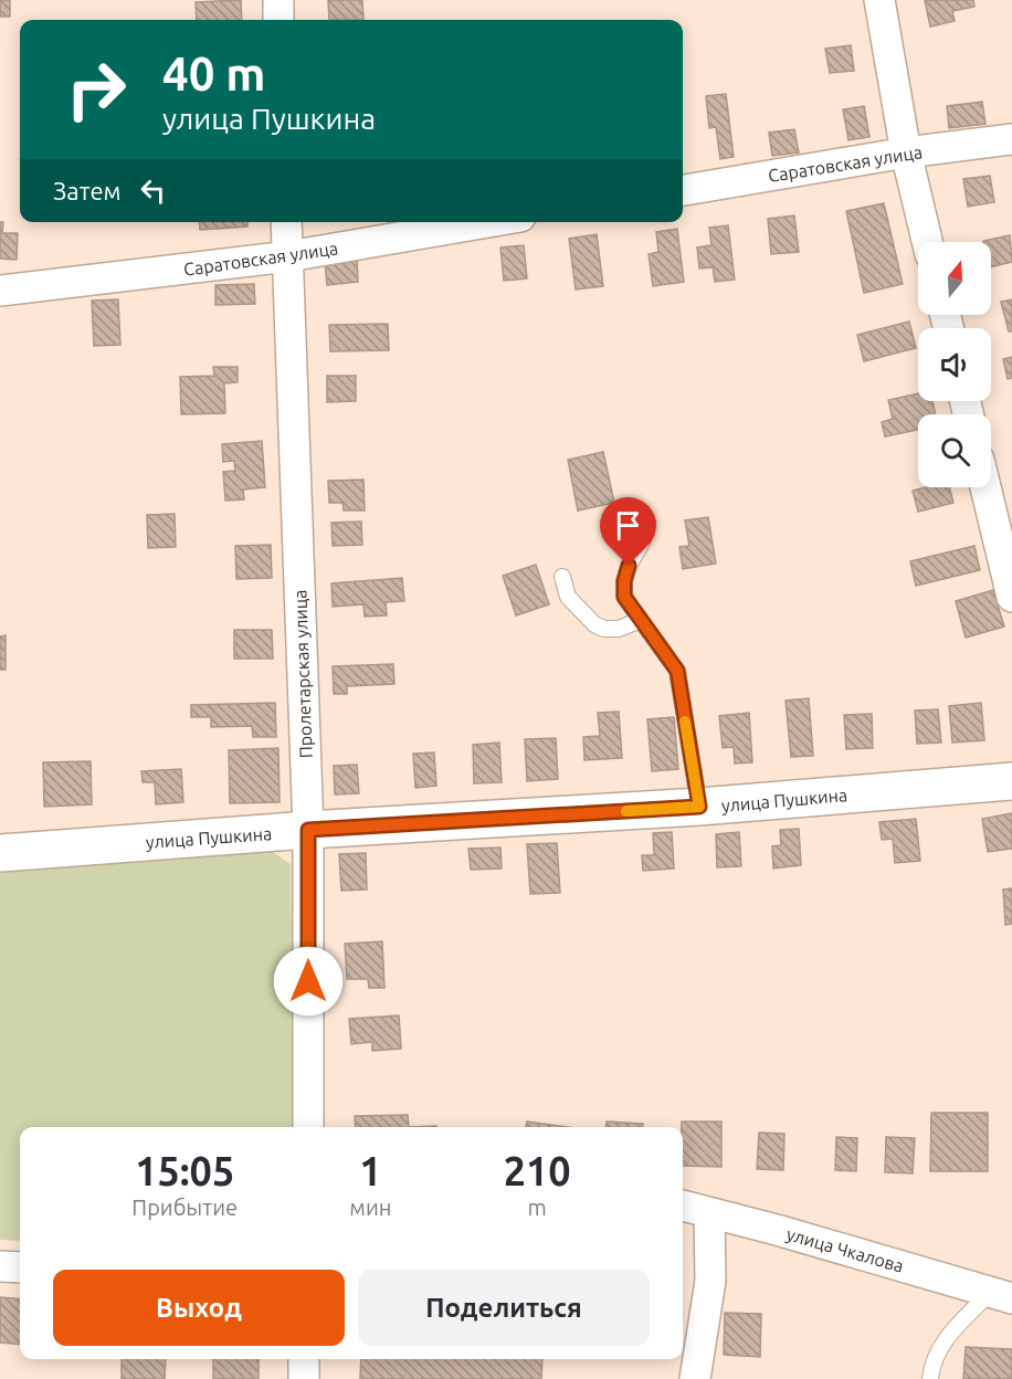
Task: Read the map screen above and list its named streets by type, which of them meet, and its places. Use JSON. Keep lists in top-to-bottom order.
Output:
{
  "streets": {
    "street": [
      "Саратовская улица",
      "Пролетарская улица",
      "улица Пушкина",
      "улица Чкалова"
    ]
  },
  "crossings": [
    ["Саратовская улица", "Пролетарская улица"],
    ["Пролетарская улица", "улица Пушкина"]
  ],
  "north": "top",
  "page": {
    "turn": ["40 m", "улица Пушкина"],
    "then": "Затем",
    "eta": [
      "15:05",
      "Прибытие",
      "1",
      "мин",
      "210",
      "m"
    ],
    "buttons": ["Выход", "Поделиться"]
  }
}
